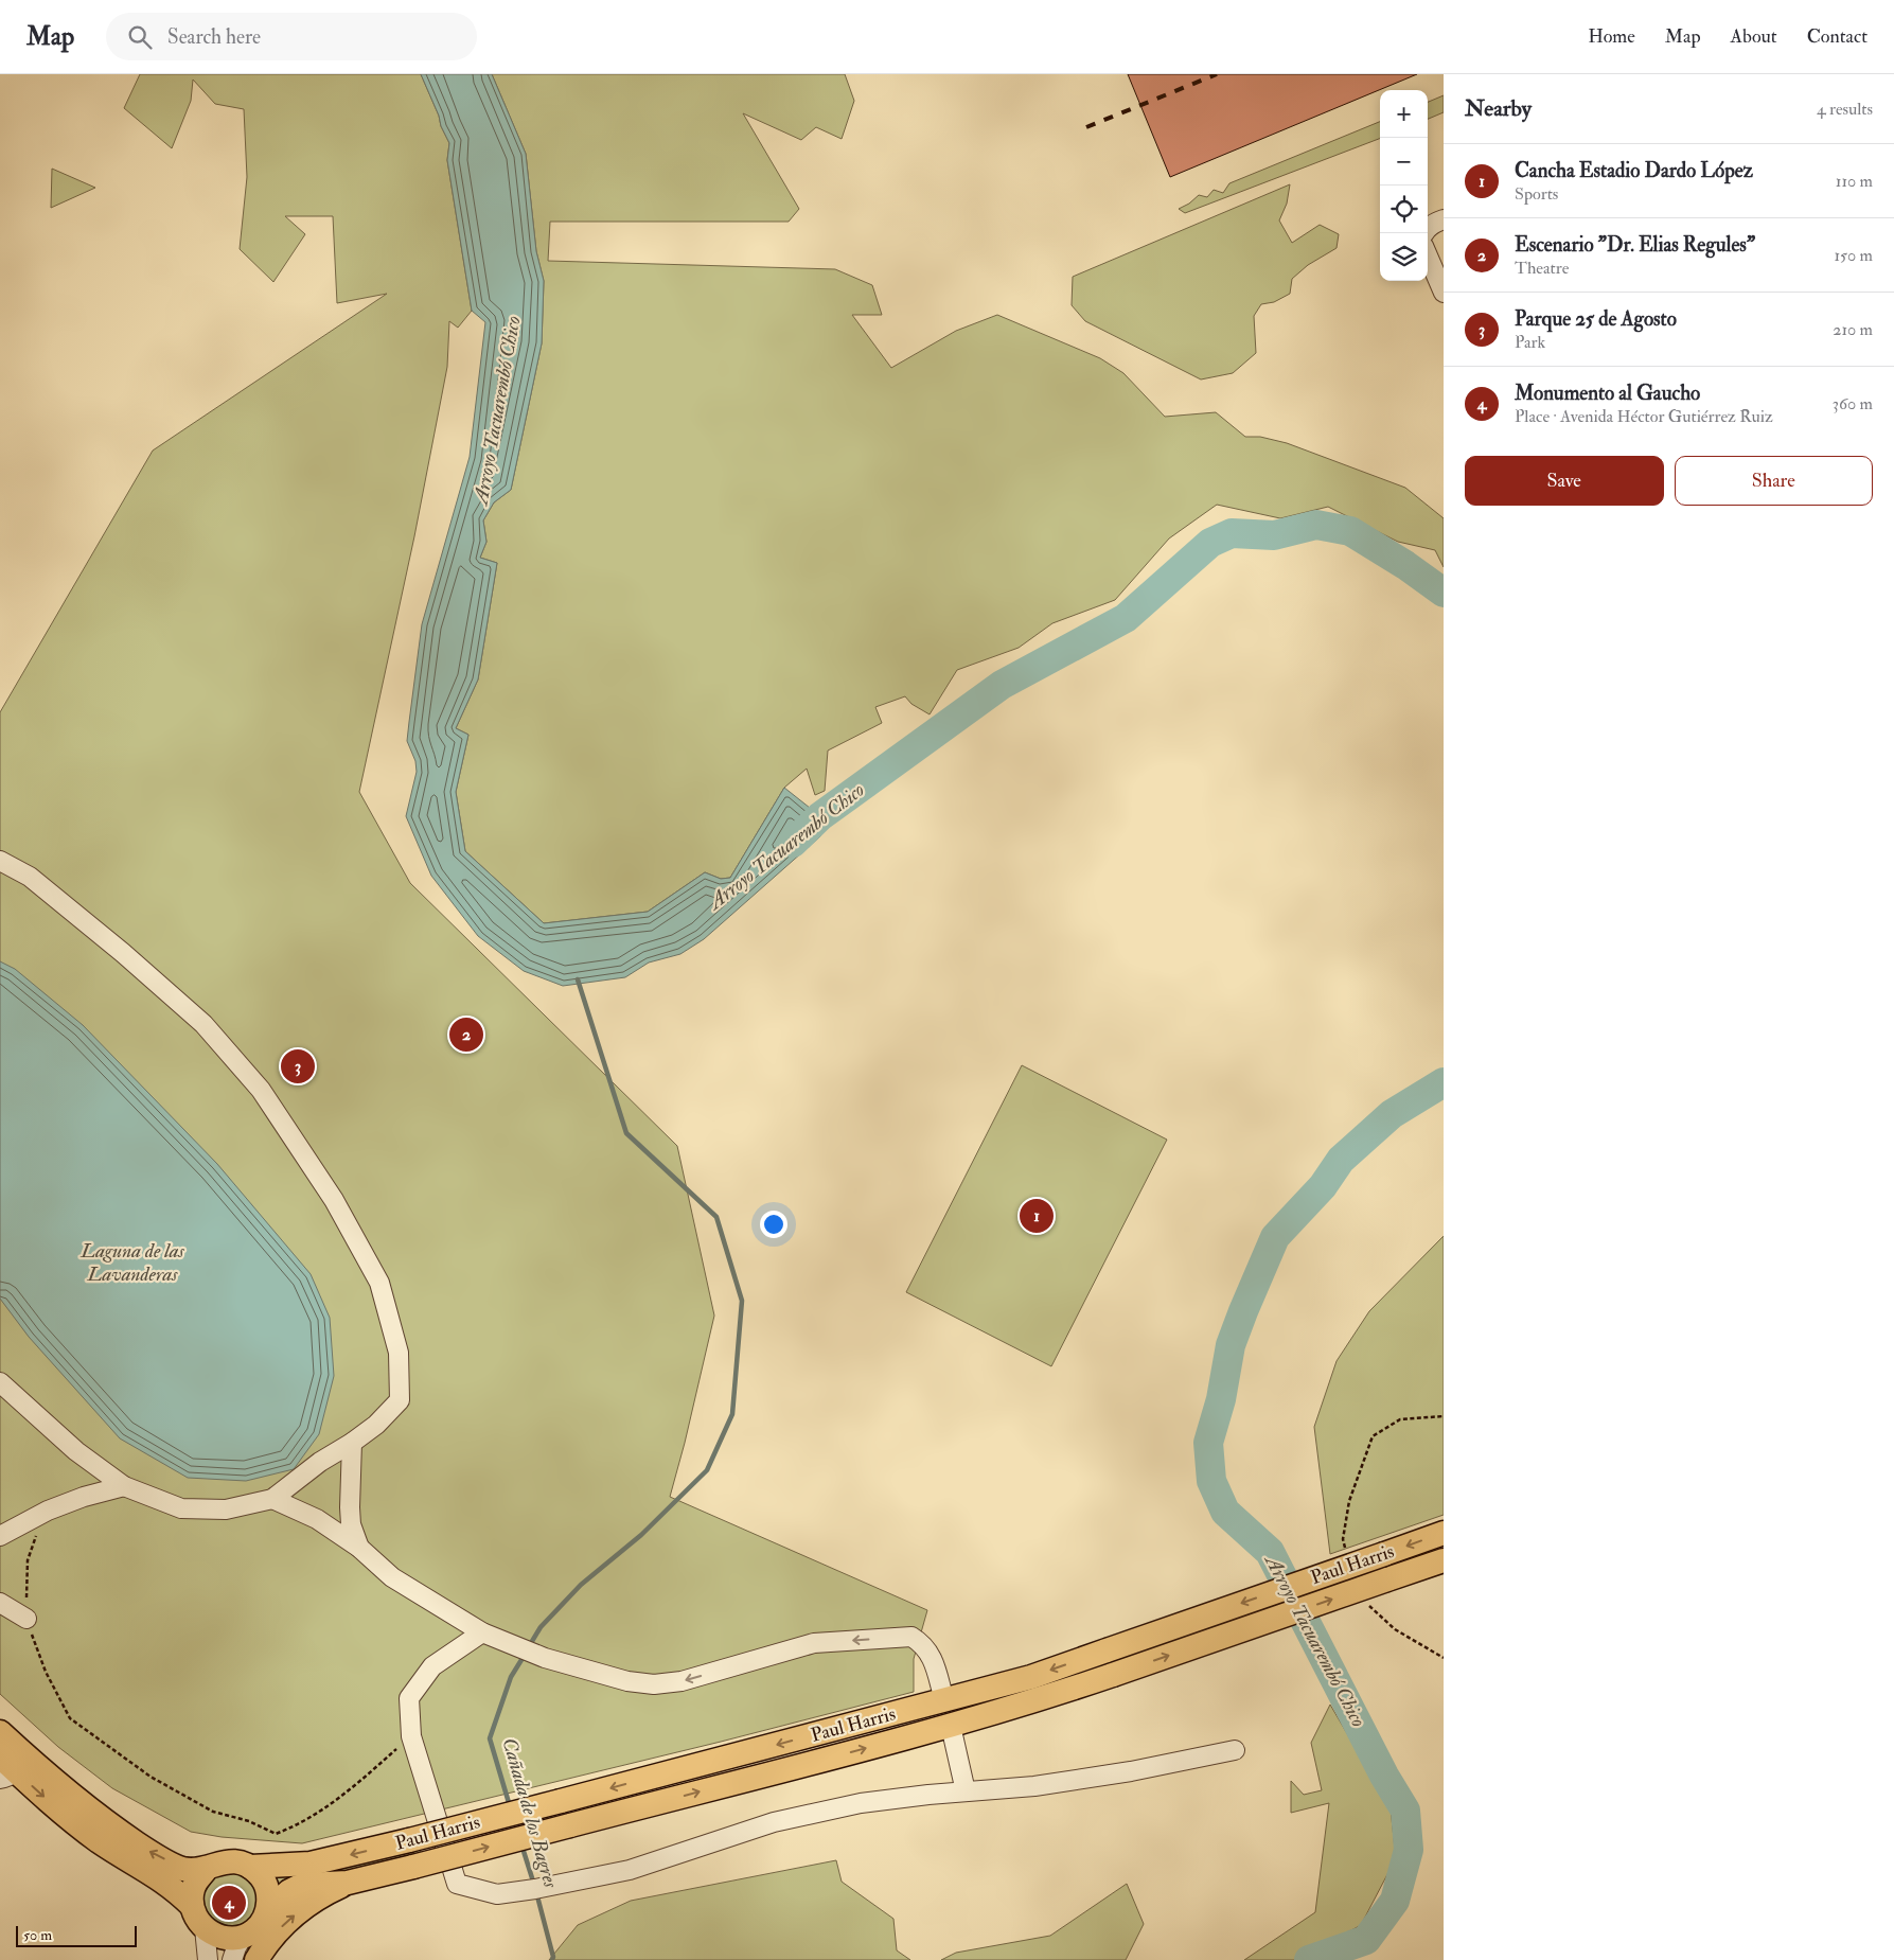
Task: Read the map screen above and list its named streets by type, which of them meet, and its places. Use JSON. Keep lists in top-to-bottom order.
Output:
{
  "streets": {
    "main road": ["Paul Harris"]
  },
  "water": ["Arroyo Tacuarembó Chico", "Laguna de las Lavanderas", "Cañada de los Bagres"],
  "scale_bar": "50 m",
  "page": {
    "header": "Map",
    "search": "Search here",
    "nav": [
      "Home",
      "Map",
      "About",
      "Contact"
    ],
    "heading": ["Nearby", "4 results"],
    "map_buttons": ["+", "−"],
    "list": [
      {
        "mark": "1",
        "name": "Cancha Estadio Dardo López",
        "note": "Sports",
        "value": "110 m"
      },
      {
        "mark": "2",
        "name": "Escenario \"Dr. Elias Regules\"",
        "note": "Theatre",
        "value": "150 m"
      },
      {
        "mark": "3",
        "name": "Parque 25 de Agosto",
        "note": "Park",
        "value": "210 m"
      },
      {
        "mark": "4",
        "name": "Monumento al Gaucho",
        "note": "Place · Avenida Héctor Gutiérrez Ruiz",
        "value": "360 m"
      }
    ],
    "buttons": ["Save", "Share"],
    "pins": [
      "2",
      "3",
      "1",
      "4"
    ],
    "scale": "50 m"
  }
}
